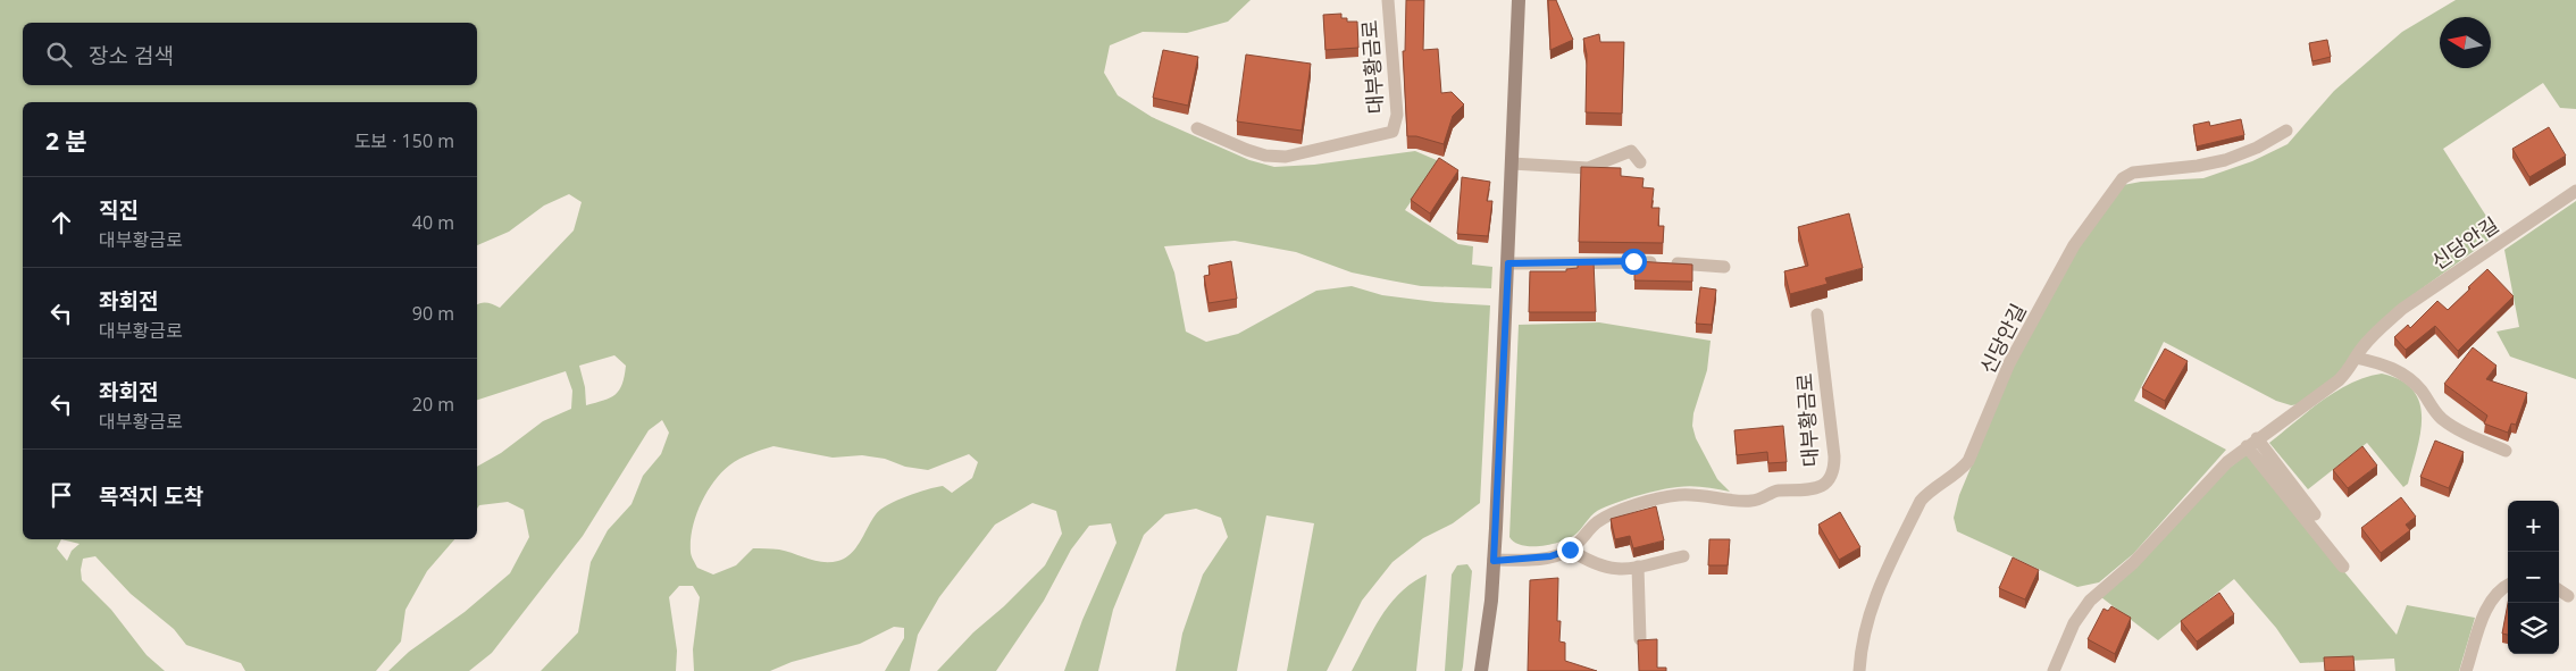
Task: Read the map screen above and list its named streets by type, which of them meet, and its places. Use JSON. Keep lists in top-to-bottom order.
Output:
{
  "streets": {
    "lane": ["대부황금로", "신당안길"]
  },
  "north": "left",
  "page": {
    "search": "장소 검색",
    "heading": ["2 분", "도보 · 150 m"],
    "list": [
      ["직진", "대부황금로", "40 m"],
      ["좌회전", "대부황금로", "90 m"],
      ["좌회전", "대부황금로", "20 m"],
      "목적지 도착"
    ],
    "map_buttons": ["+", "−"]
  }
}
